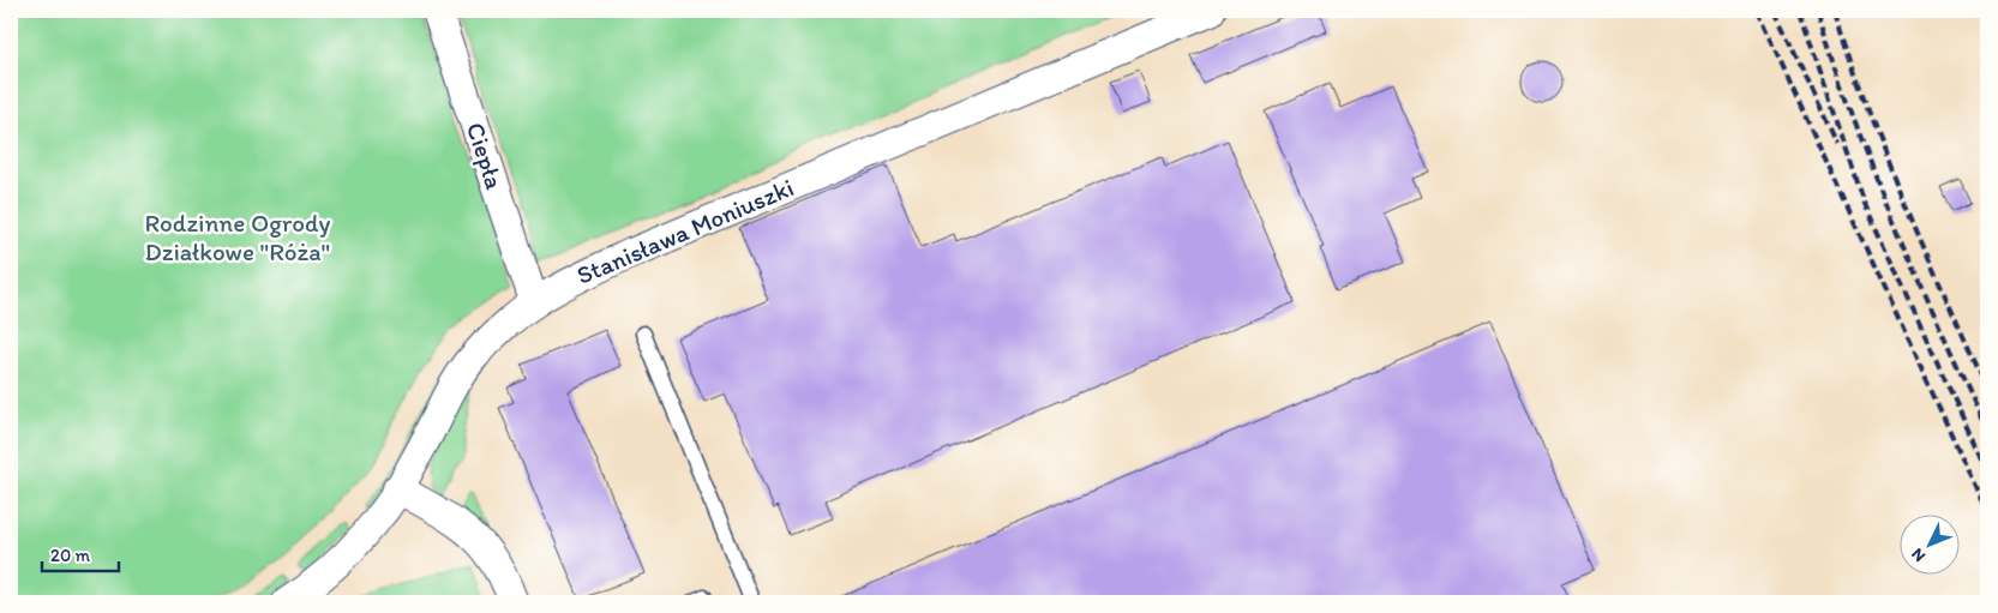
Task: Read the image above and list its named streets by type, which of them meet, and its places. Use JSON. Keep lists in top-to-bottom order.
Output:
{
  "streets": {
    "street": ["Ciepła", "Stanisława Moniuszki"]
  },
  "crossings": [
    ["Ciepła", "Stanisława Moniuszki"]
  ],
  "parks": ["Rodzinne Ogrody Działkowe \"Róża\""],
  "scale_bar": "20 m",
  "north": "bottom left"
}
